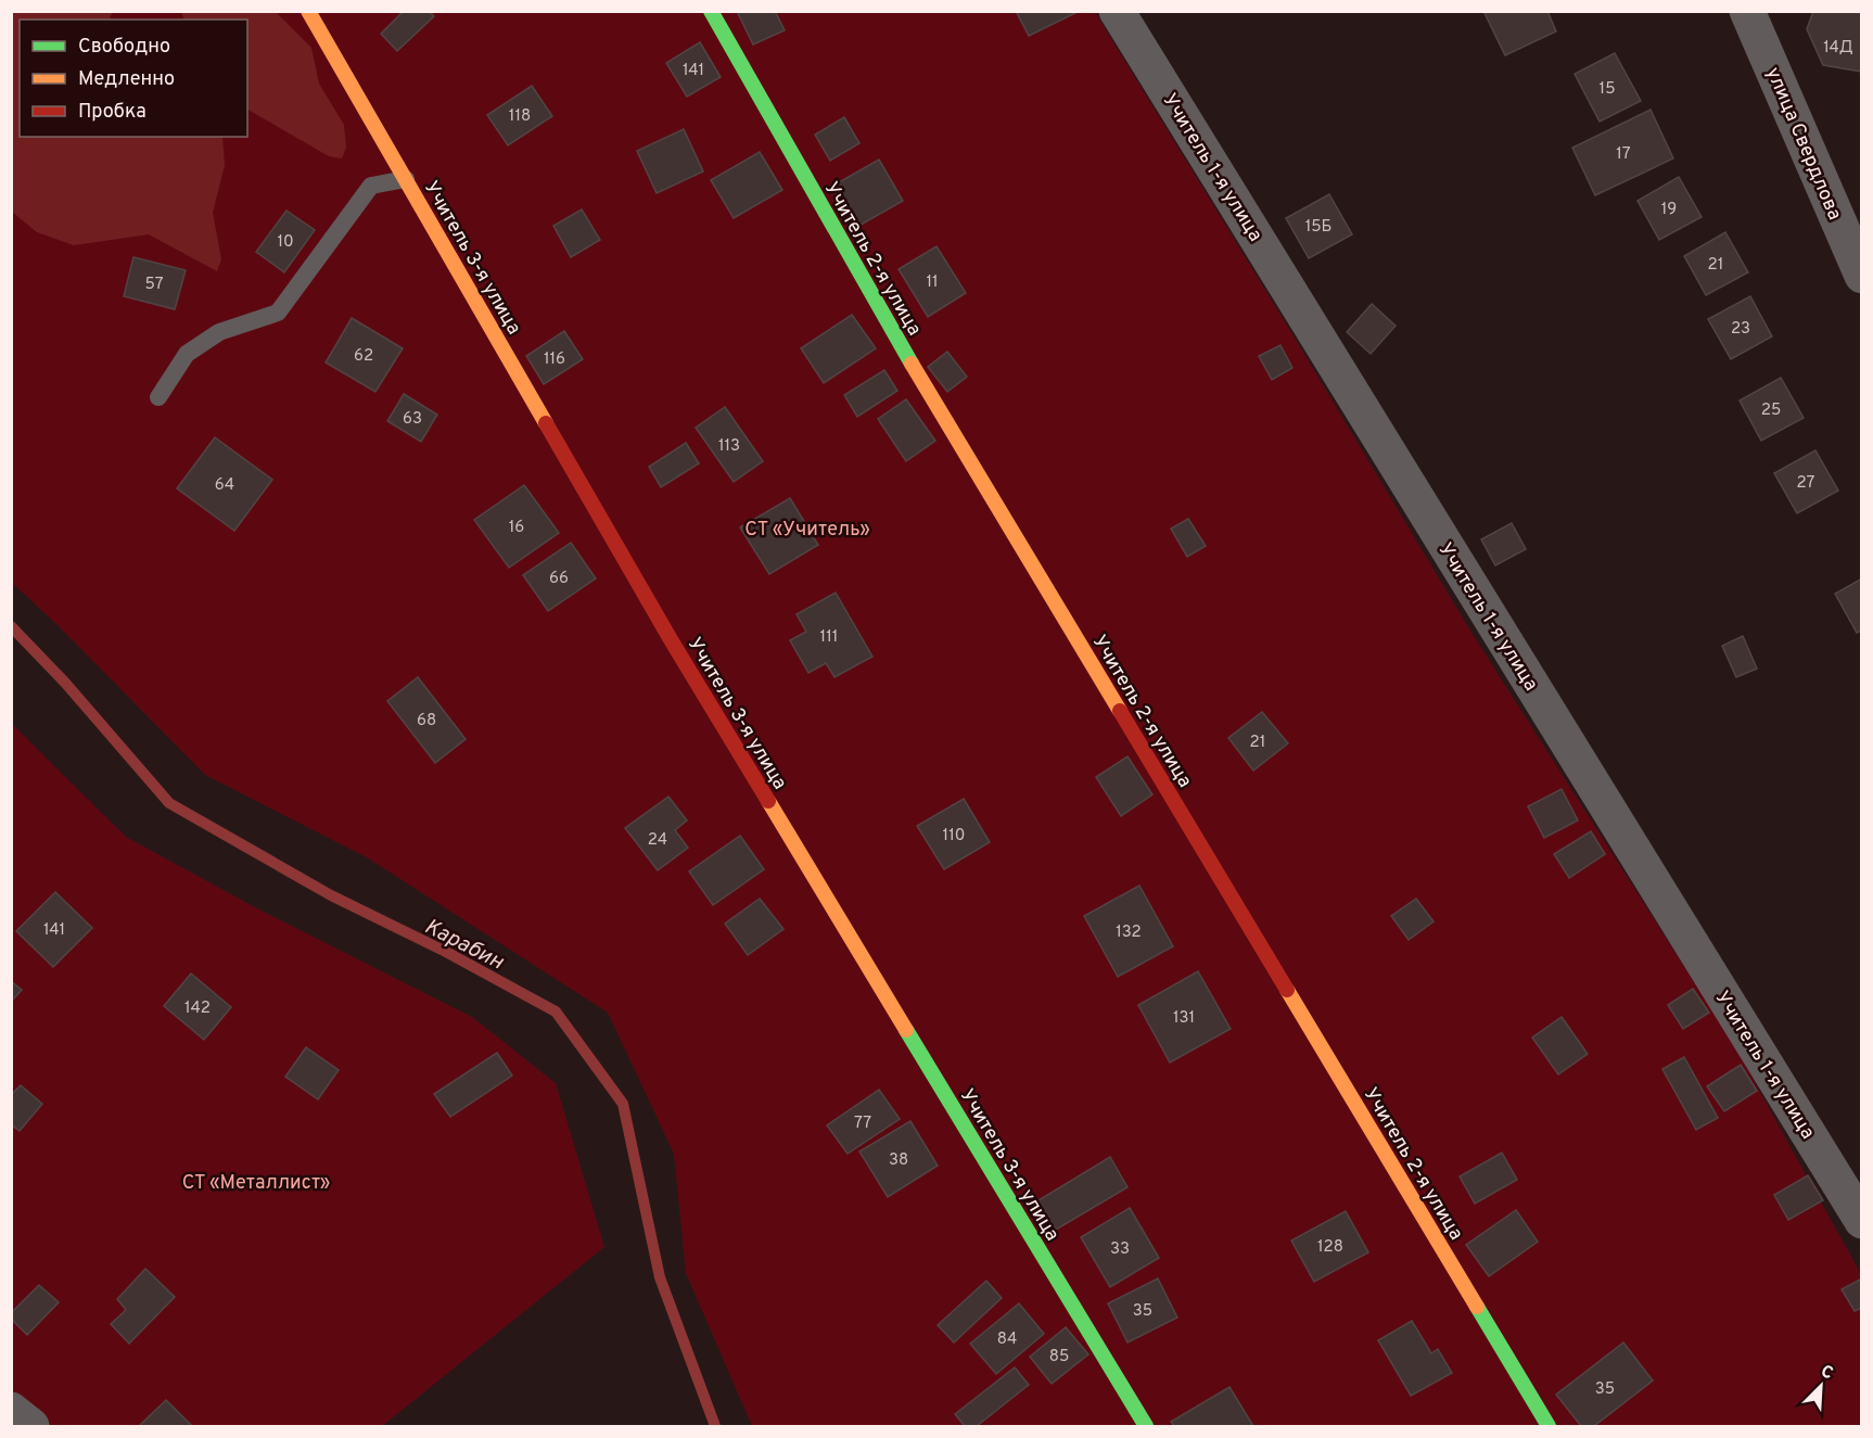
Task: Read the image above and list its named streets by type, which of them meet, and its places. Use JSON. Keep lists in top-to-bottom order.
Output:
{
  "streets": {
    "street": [
      "улица Свердлова",
      "Учитель 1-я улица",
      "Учитель 3-я улица",
      "Учитель 2-я улица"
    ]
  },
  "water": ["Карабин"],
  "parks": ["СТ «Учитель»", "СТ «Металлист»"],
  "house_numbers": [
    "14Д",
    "141",
    "15",
    "118",
    "17",
    "19",
    "15Б",
    "10",
    "21",
    "11",
    "57",
    "23",
    "62",
    "116",
    "25",
    "63",
    "113",
    "27",
    "64",
    "16",
    "66",
    "111",
    "68",
    "21",
    "110",
    "24",
    "141",
    "132",
    "142",
    "131",
    "77",
    "38",
    "128",
    "33",
    "35",
    "84",
    "85",
    "35"
  ],
  "legend": ["Свободно", "Медленно", "Пробка"],
  "north": "top right"
}
